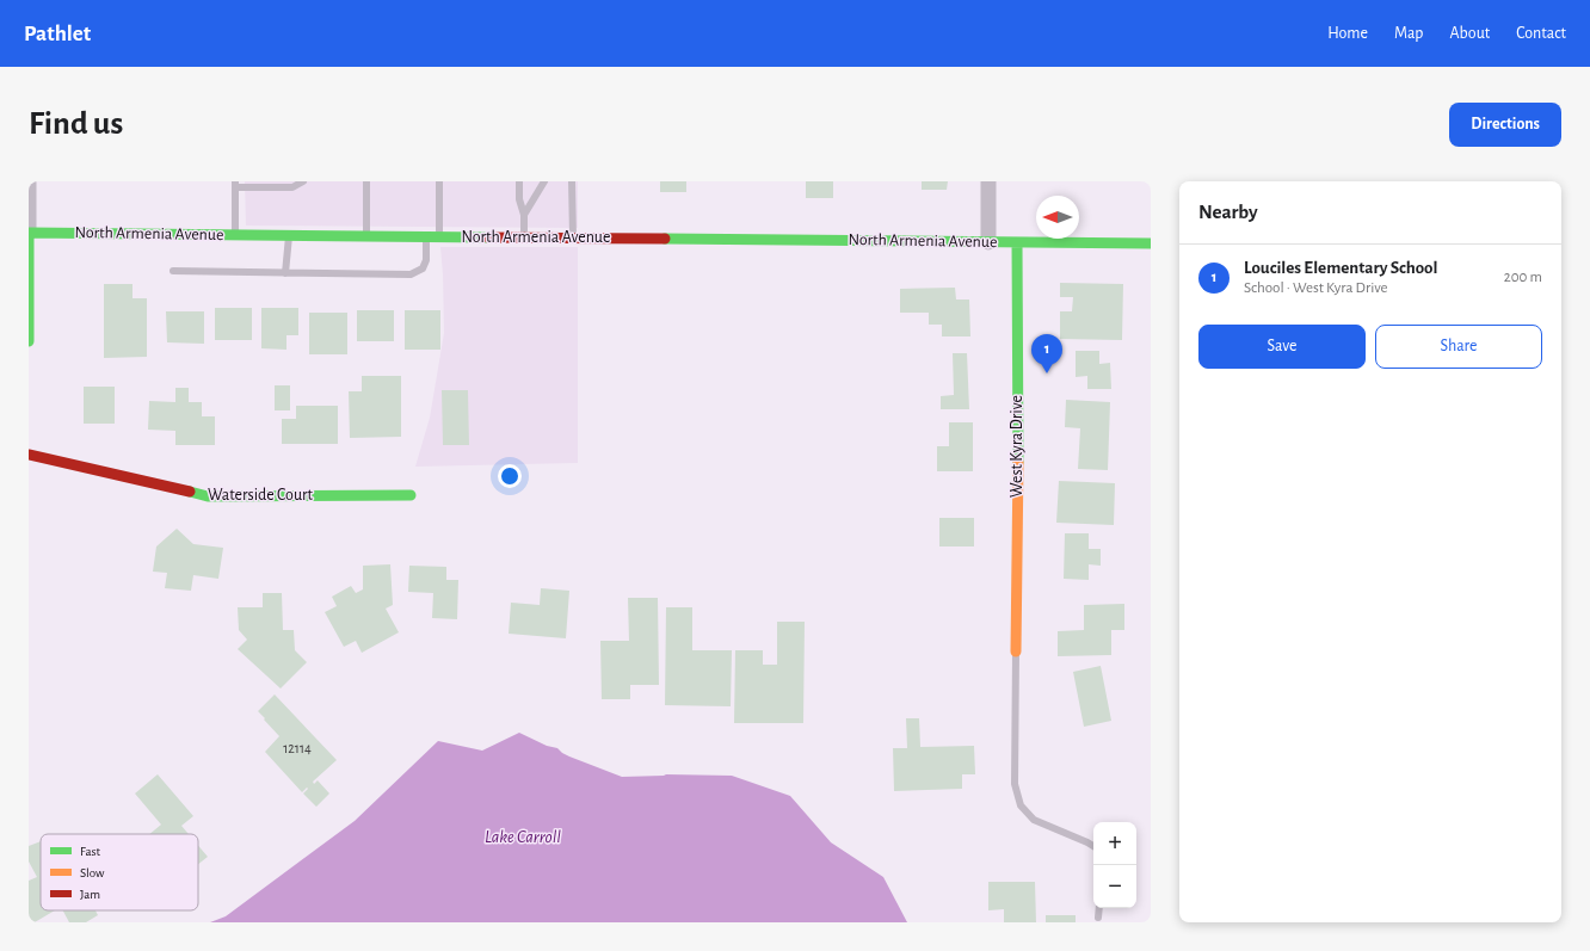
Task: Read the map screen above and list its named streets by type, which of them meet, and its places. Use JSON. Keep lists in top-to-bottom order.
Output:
{
  "streets": {
    "main road": ["North Armenia Avenue", "West Kyra Drive", "Waterside Court"]
  },
  "crossings": [
    ["North Armenia Avenue", "West Kyra Drive"]
  ],
  "water": ["Lake Carroll"],
  "house_numbers": ["12114"],
  "legend": ["Fast", "Slow", "Jam"],
  "north": "left",
  "page": {
    "header": "Pathlet",
    "nav": [
      "Home",
      "Map",
      "About",
      "Contact"
    ],
    "buttons": [
      "Directions",
      ["Save", "Share"]
    ],
    "title": "Find us",
    "heading": "Nearby",
    "list": [
      {
        "mark": "1",
        "name": "Louciles Elementary School",
        "note": "School · West Kyra Drive",
        "value": "200 m"
      }
    ],
    "pins": "1",
    "map_buttons": ["+", "−"]
  }
}
